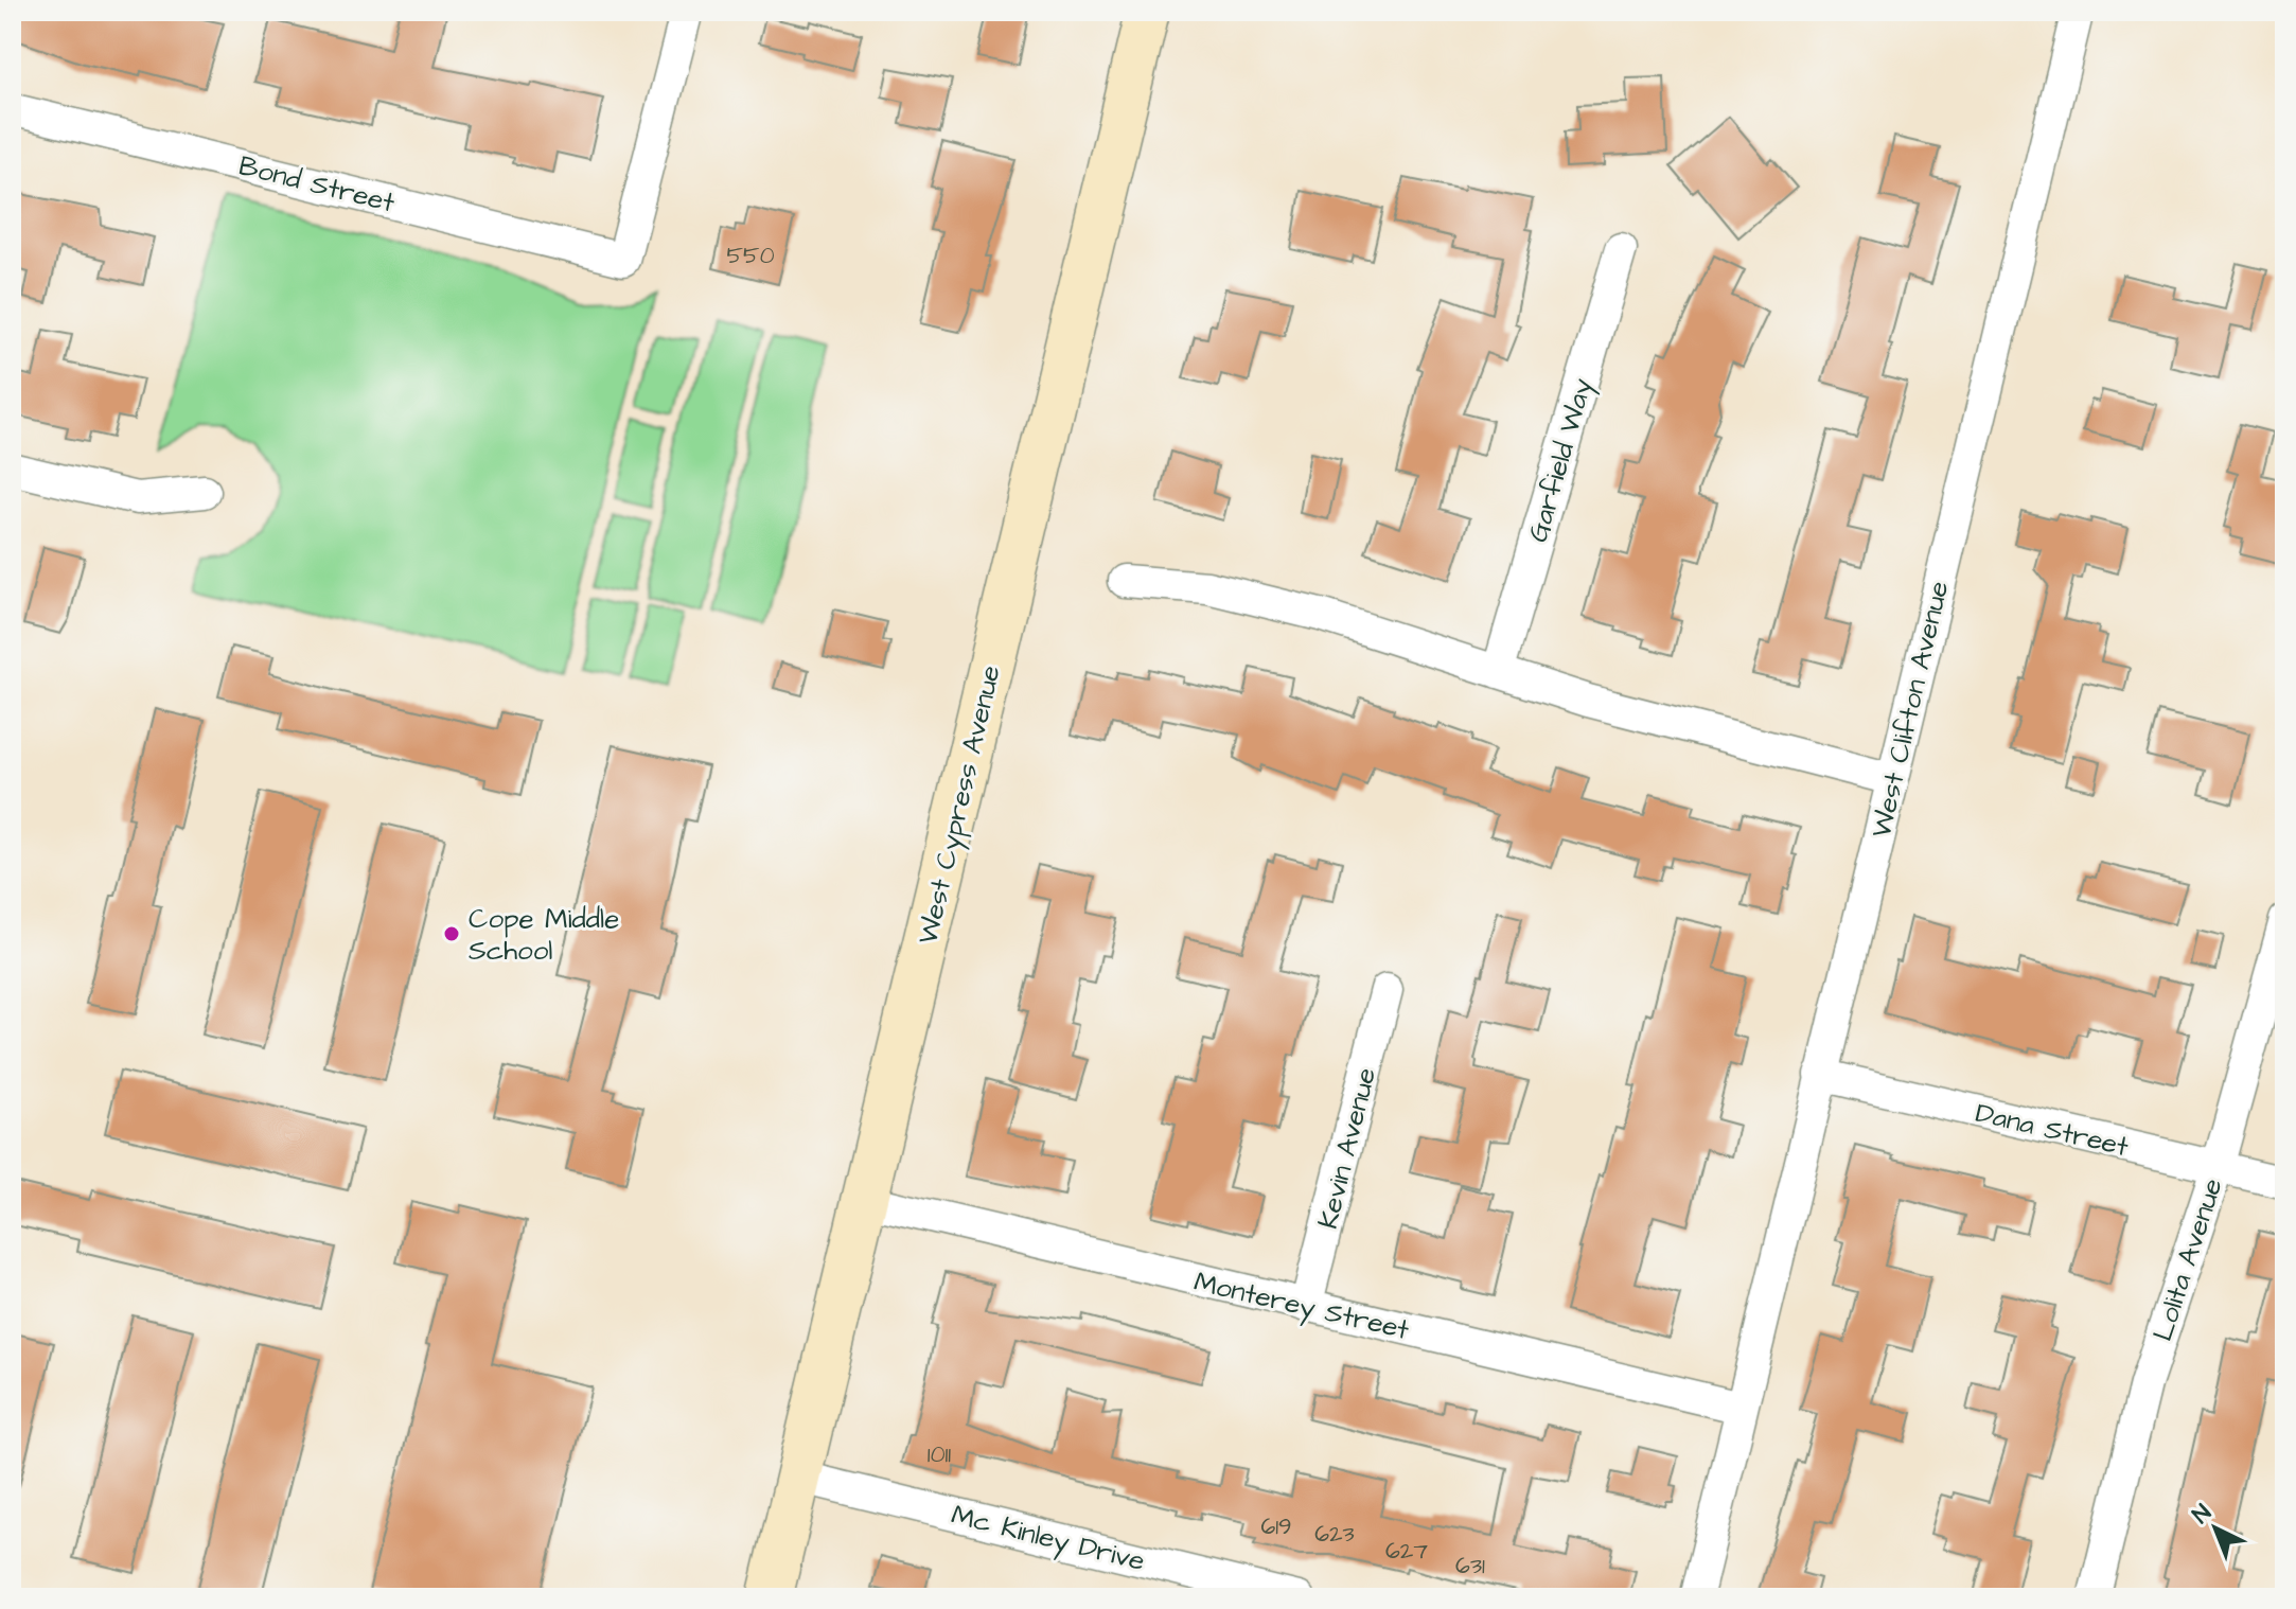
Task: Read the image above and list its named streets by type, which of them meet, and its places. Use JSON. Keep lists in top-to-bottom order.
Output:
{
  "streets": {
    "main road": ["West Cypress Avenue"],
    "street": [
      "Bond Street",
      "Garfield Way",
      "West Clifton Avenue",
      "Dana Street",
      "Kevin Avenue",
      "Lolita Avenue",
      "Monterey Street",
      "Mc Kinley Drive"
    ]
  },
  "crossings": [
    ["West Clifton Avenue", "Dana Street"],
    ["West Clifton Avenue", "Monterey Street"],
    ["West Cypress Avenue", "Monterey Street"],
    ["West Cypress Avenue", "Mc Kinley Drive"],
    ["Dana Street", "Lolita Avenue"],
    ["Kevin Avenue", "Monterey Street"]
  ],
  "places": ["Cope Middle School"],
  "house_numbers": [
    "550",
    "1011",
    "619",
    "623",
    "627",
    "631"
  ],
  "north": "top left"
}
